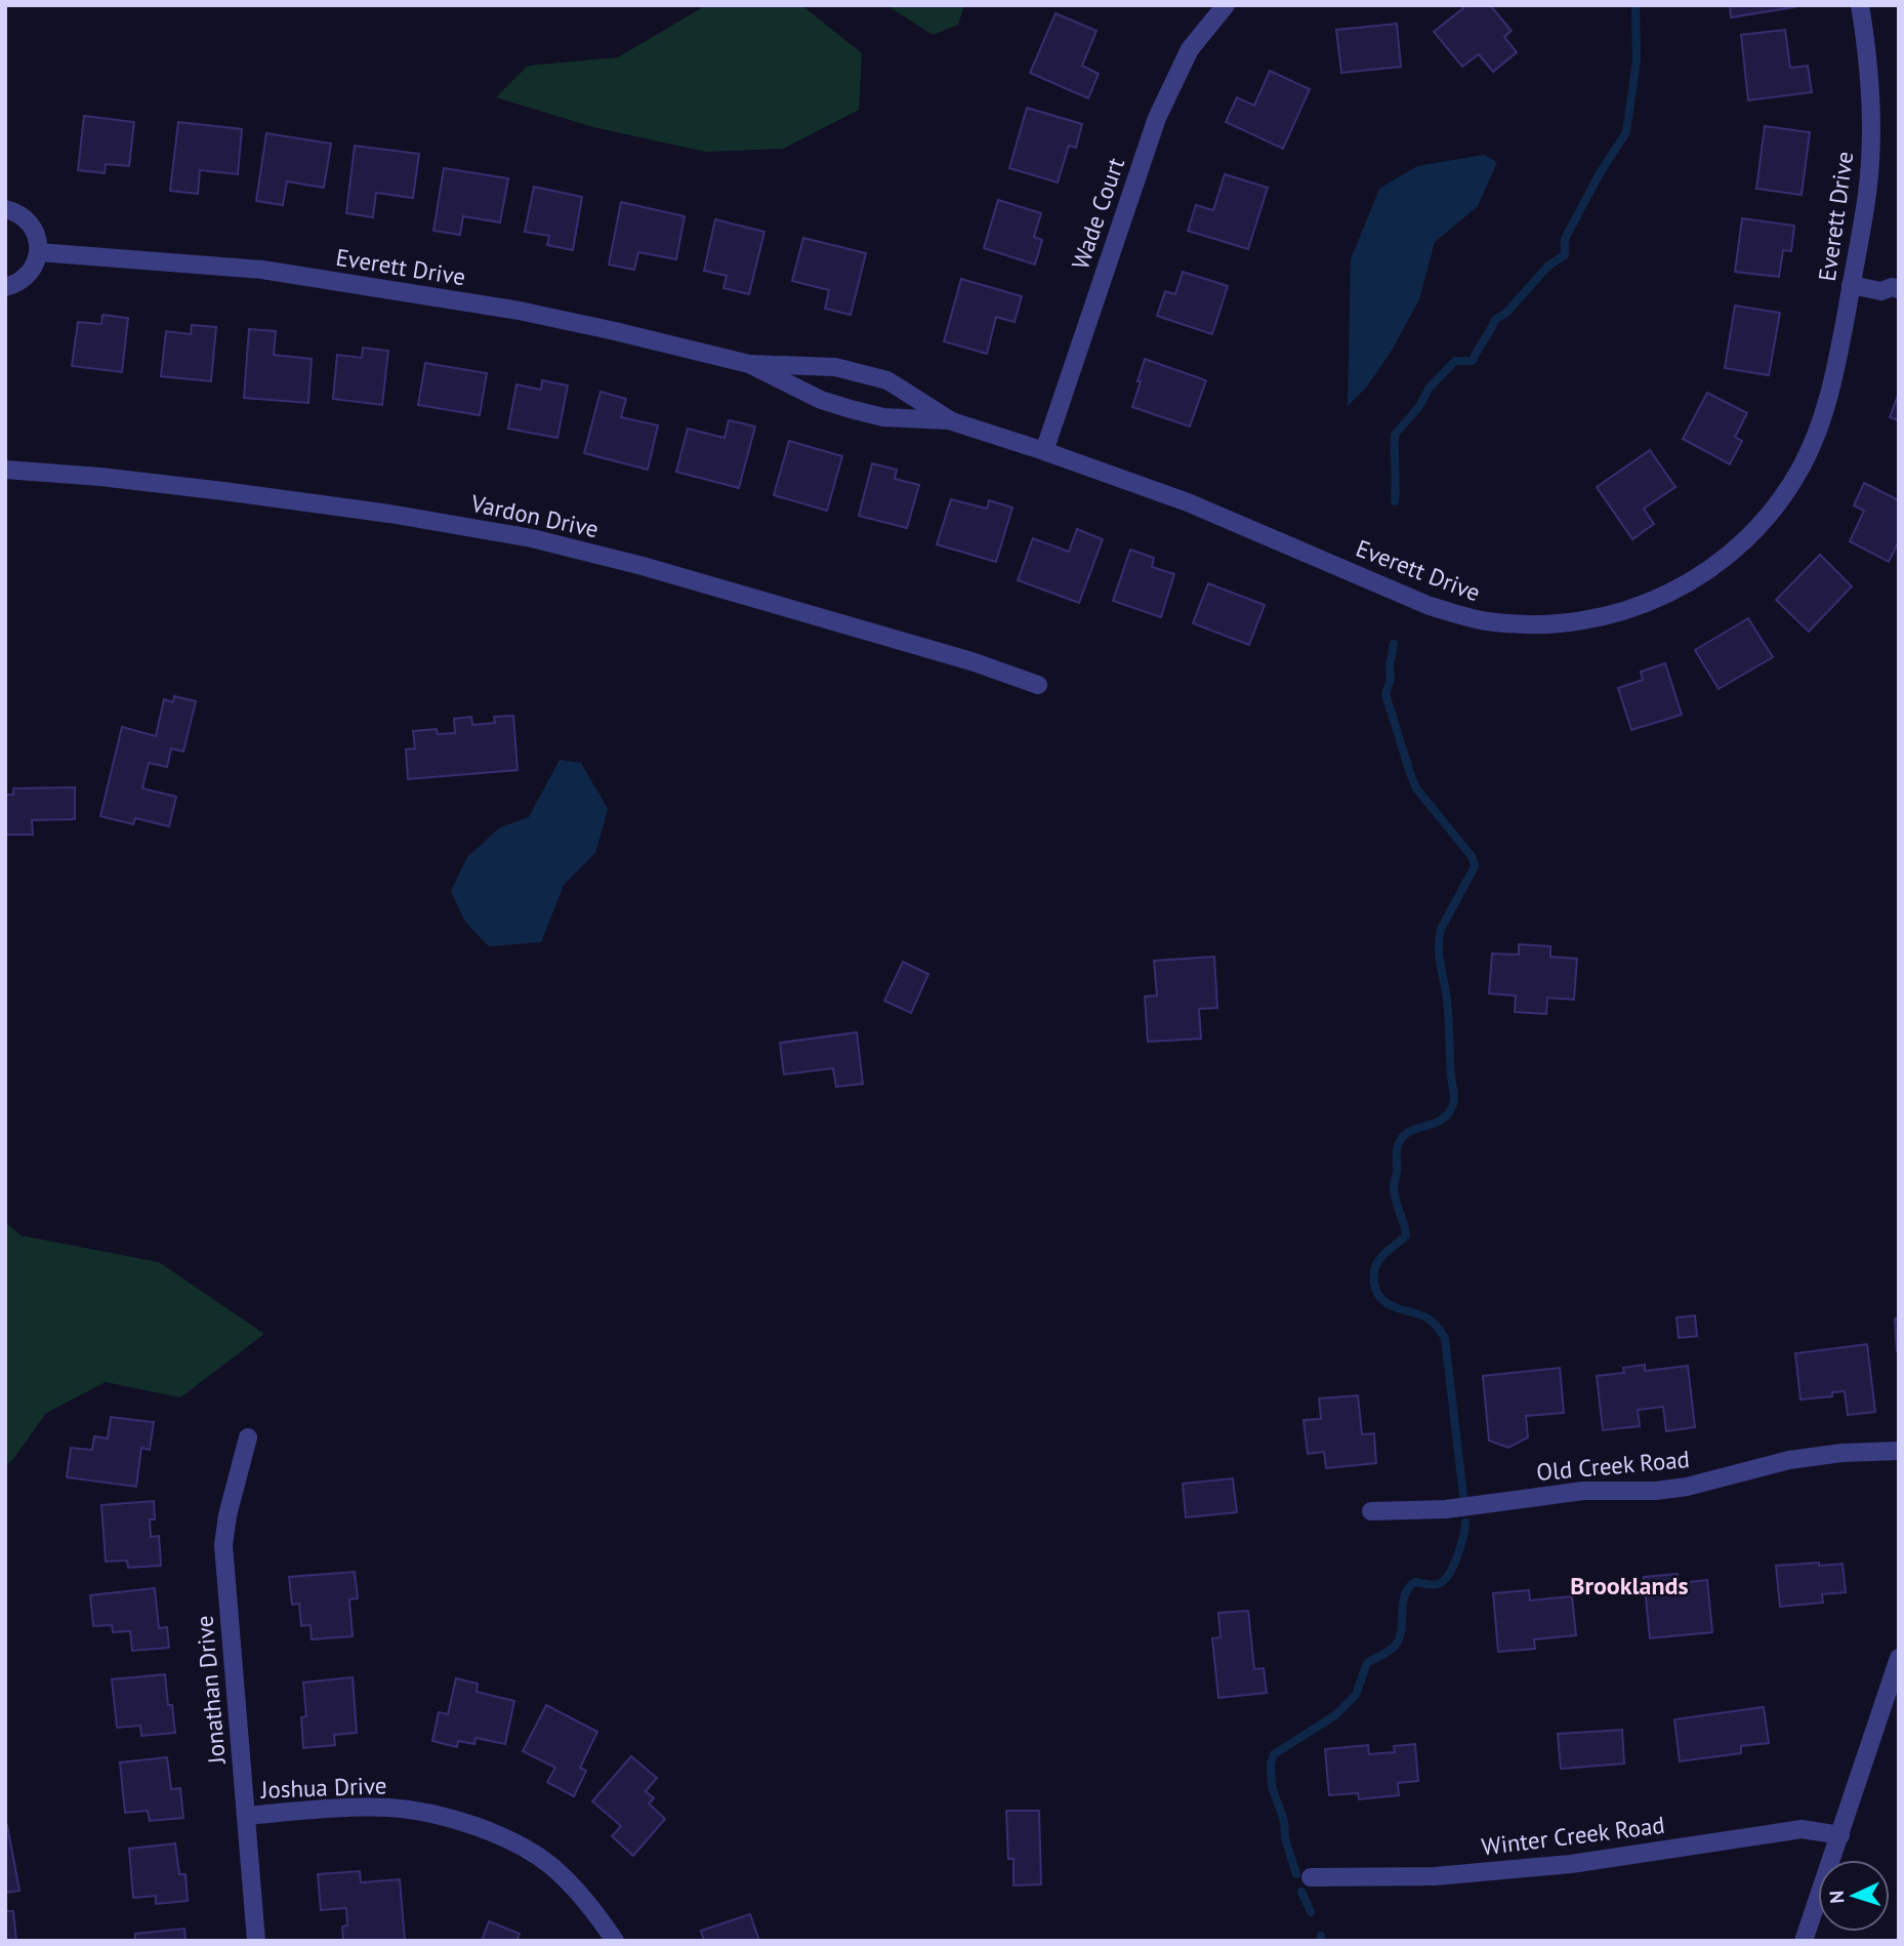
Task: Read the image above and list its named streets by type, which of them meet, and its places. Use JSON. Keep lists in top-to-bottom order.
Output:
{
  "streets": {
    "street": [
      "Wade Court",
      "Everett Drive",
      "Vardon Drive",
      "Old Creek Road",
      "Jonathan Drive",
      "Joshua Drive",
      "Winter Creek Road"
    ]
  },
  "crossings": [
    ["Wade Court", "Everett Drive"],
    ["Jonathan Drive", "Joshua Drive"]
  ],
  "districts": ["Brooklands"],
  "north": "left"
}
